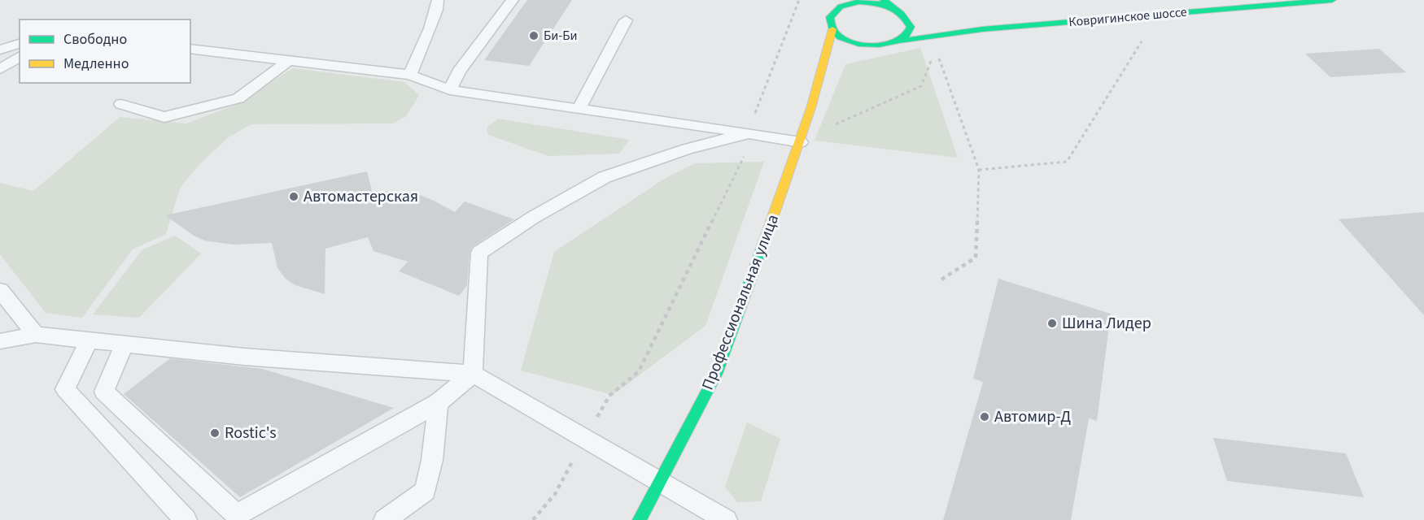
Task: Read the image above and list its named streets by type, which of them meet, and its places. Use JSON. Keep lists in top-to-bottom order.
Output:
{
  "streets": {
    "main road": ["Ковригинское шоссе", "Профессиональная улица"]
  },
  "crossings": [
    ["Ковригинское шоссе", "Профессиональная улица"]
  ],
  "places": [
    "Би-Би",
    "Автомастерская",
    "Шина Лидер",
    "Автомир-Д",
    "Rostic's"
  ],
  "legend": ["Свободно", "Медленно"]
}
